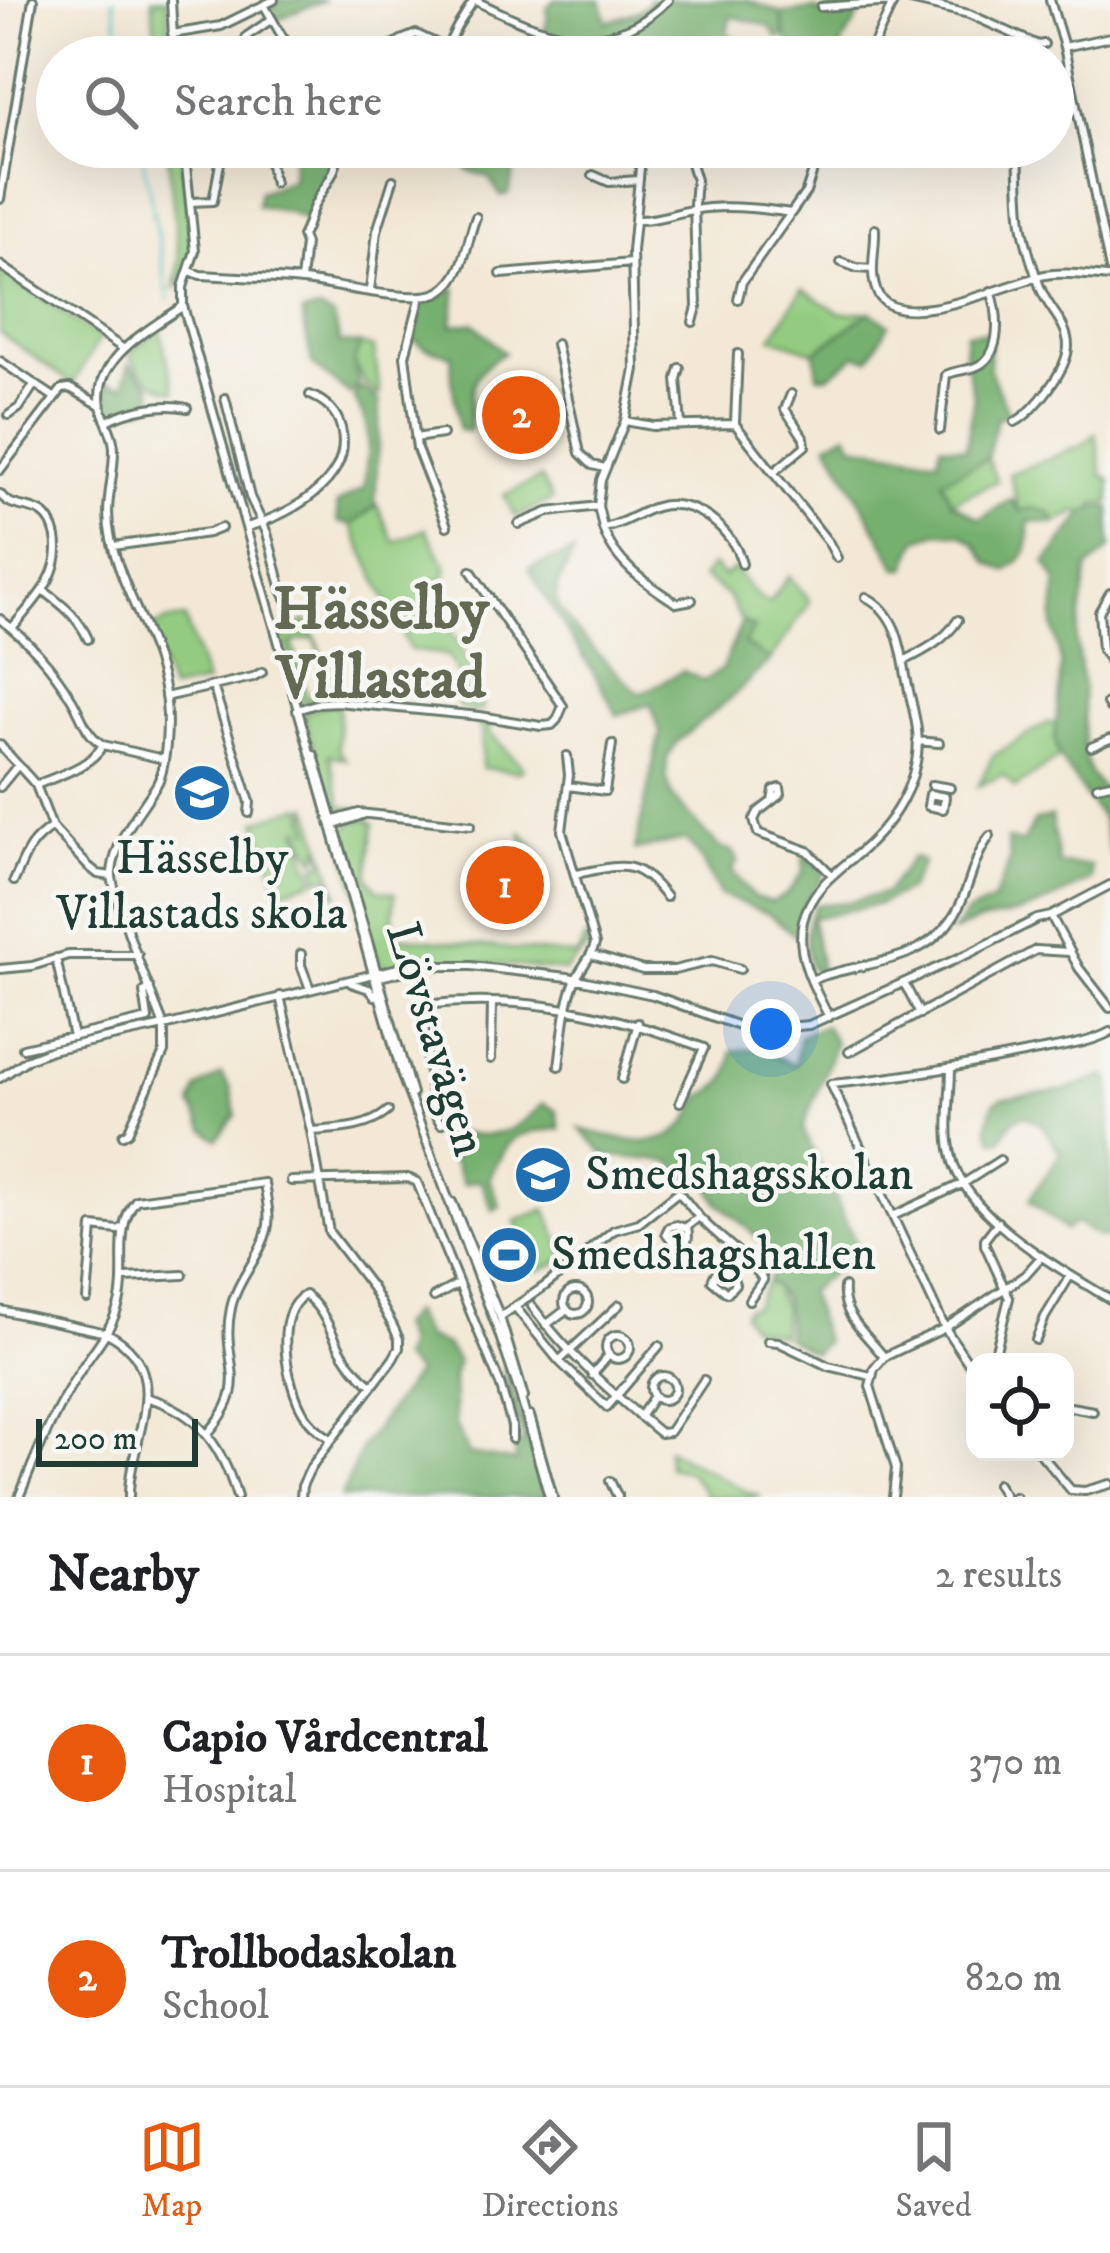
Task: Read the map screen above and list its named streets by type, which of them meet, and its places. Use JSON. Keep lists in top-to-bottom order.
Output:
{
  "streets": {
    "street": ["Lövstavägen"]
  },
  "districts": ["Hässelby Villastad"],
  "places": {
    "school or university": ["Hässelby Villastads skola", "Smedshagsskolan"],
    "sports": ["Smedshagshallen"]
  },
  "scale_bar": "200 m",
  "page": {
    "search": "Search here",
    "pins": ["2", "1"],
    "scale": "200 m",
    "heading": ["Nearby", "2 results"],
    "list": [
      {
        "mark": "1",
        "name": "Capio Vårdcentral",
        "note": "Hospital",
        "value": "370 m"
      },
      {
        "mark": "2",
        "name": "Trollbodaskolan",
        "note": "School",
        "value": "820 m"
      }
    ],
    "nav": ["Map", "Directions", "Saved"]
  }
}
